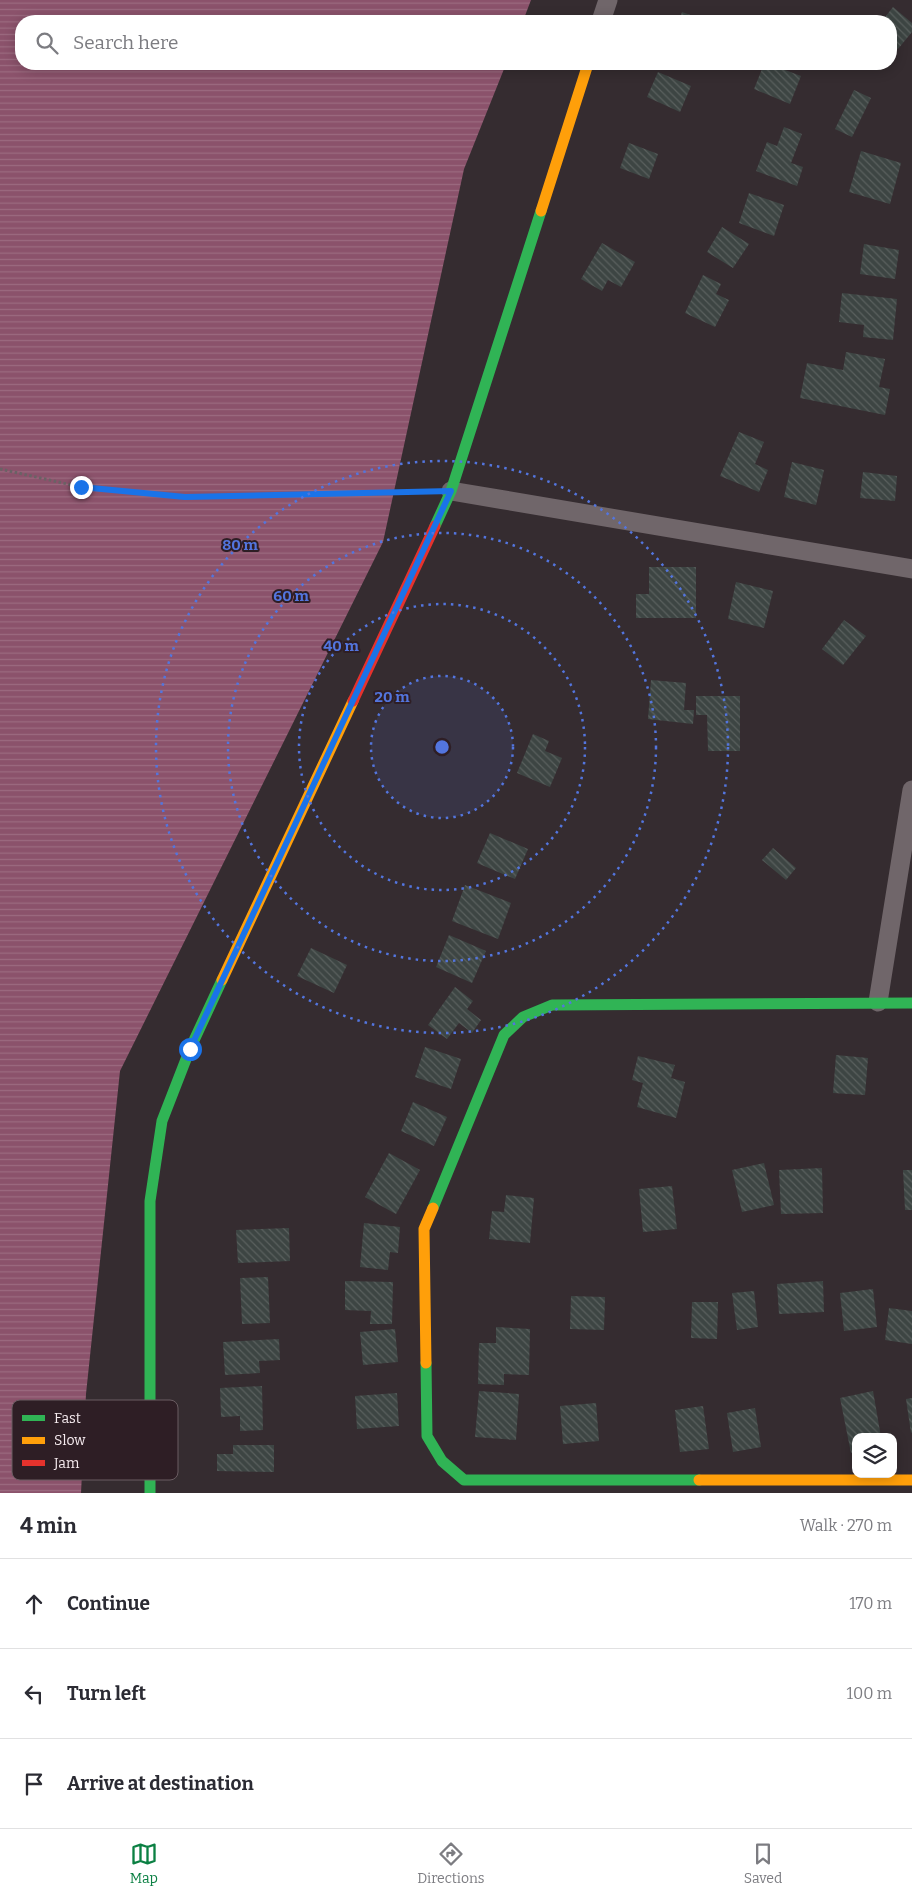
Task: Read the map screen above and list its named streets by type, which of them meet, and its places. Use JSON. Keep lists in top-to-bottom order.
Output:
{
  "legend": ["Fast", "Slow", "Jam"],
  "page": {
    "search": "Search here",
    "heading": ["4 min", "Walk · 270 m"],
    "list": [
      ["Continue", "170 m"],
      ["Turn left", "100 m"],
      "Arrive at destination"
    ],
    "nav": ["Map", "Directions", "Saved"]
  },
  "rings": [
    "80 m",
    "60 m",
    "40 m",
    "20 m"
  ]
}
